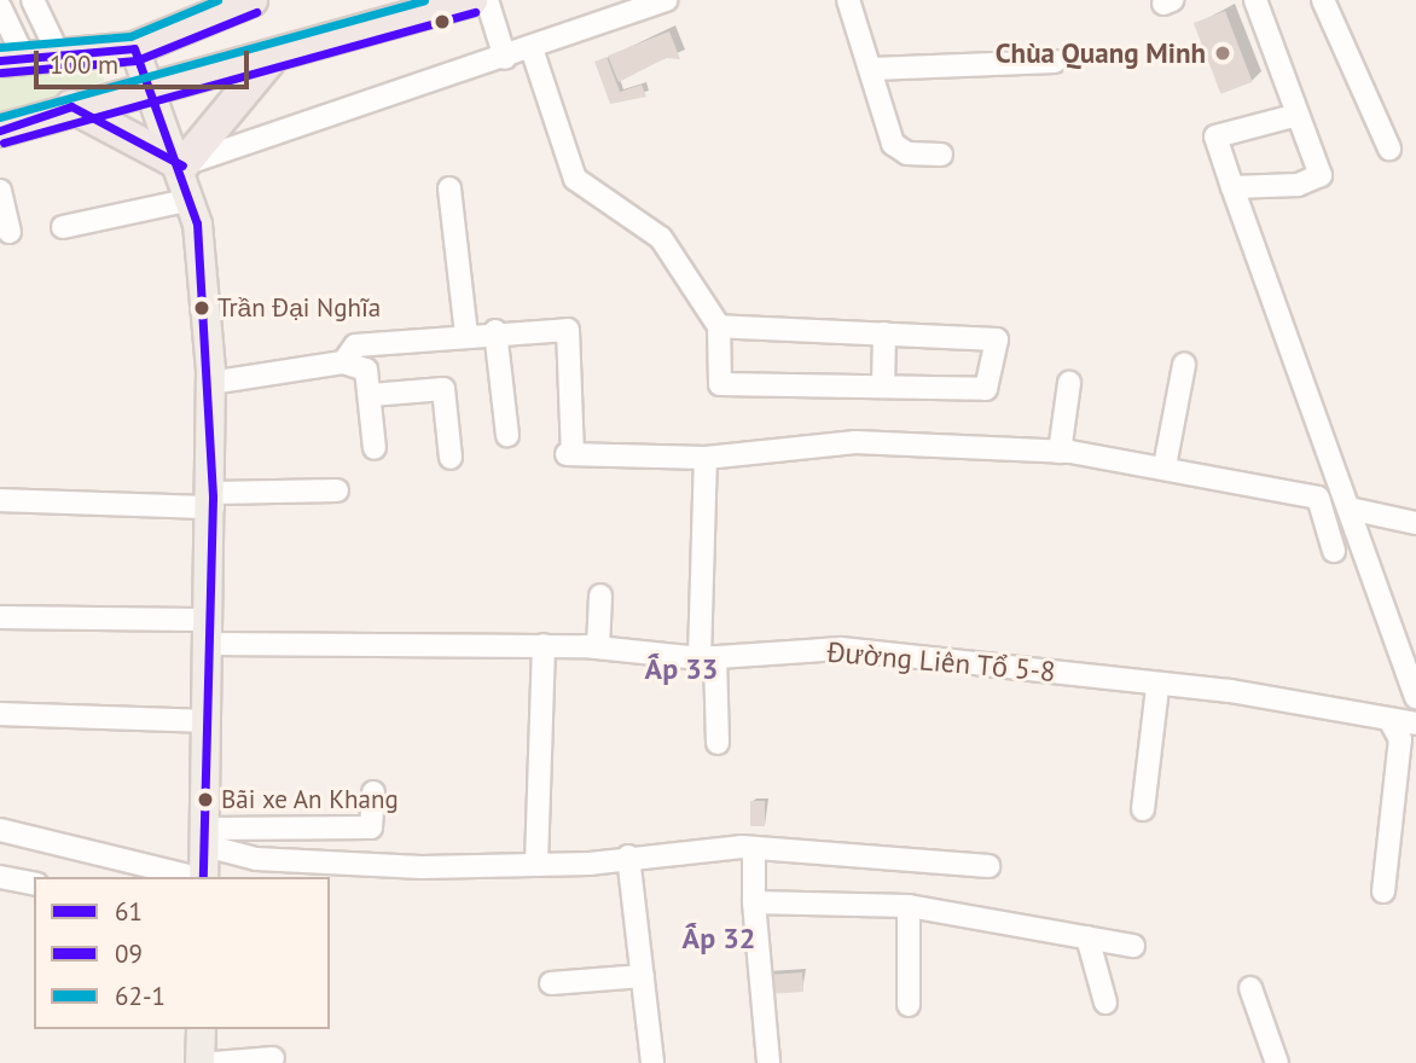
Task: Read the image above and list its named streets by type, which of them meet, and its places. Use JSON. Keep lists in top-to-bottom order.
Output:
{
  "streets": {
    "street": ["Đường Liên Tổ 5-8"]
  },
  "districts": ["Ấp 33", "Ấp 32"],
  "places": ["Chùa Quang Minh", "Trần Đại Nghĩa", "Bãi xe An Khang"],
  "lines": ["transit line 62-1", "transit line 09", "transit line 61"],
  "legend": ["61", "09", "62-1"],
  "scale_bar": "100 m"
}
